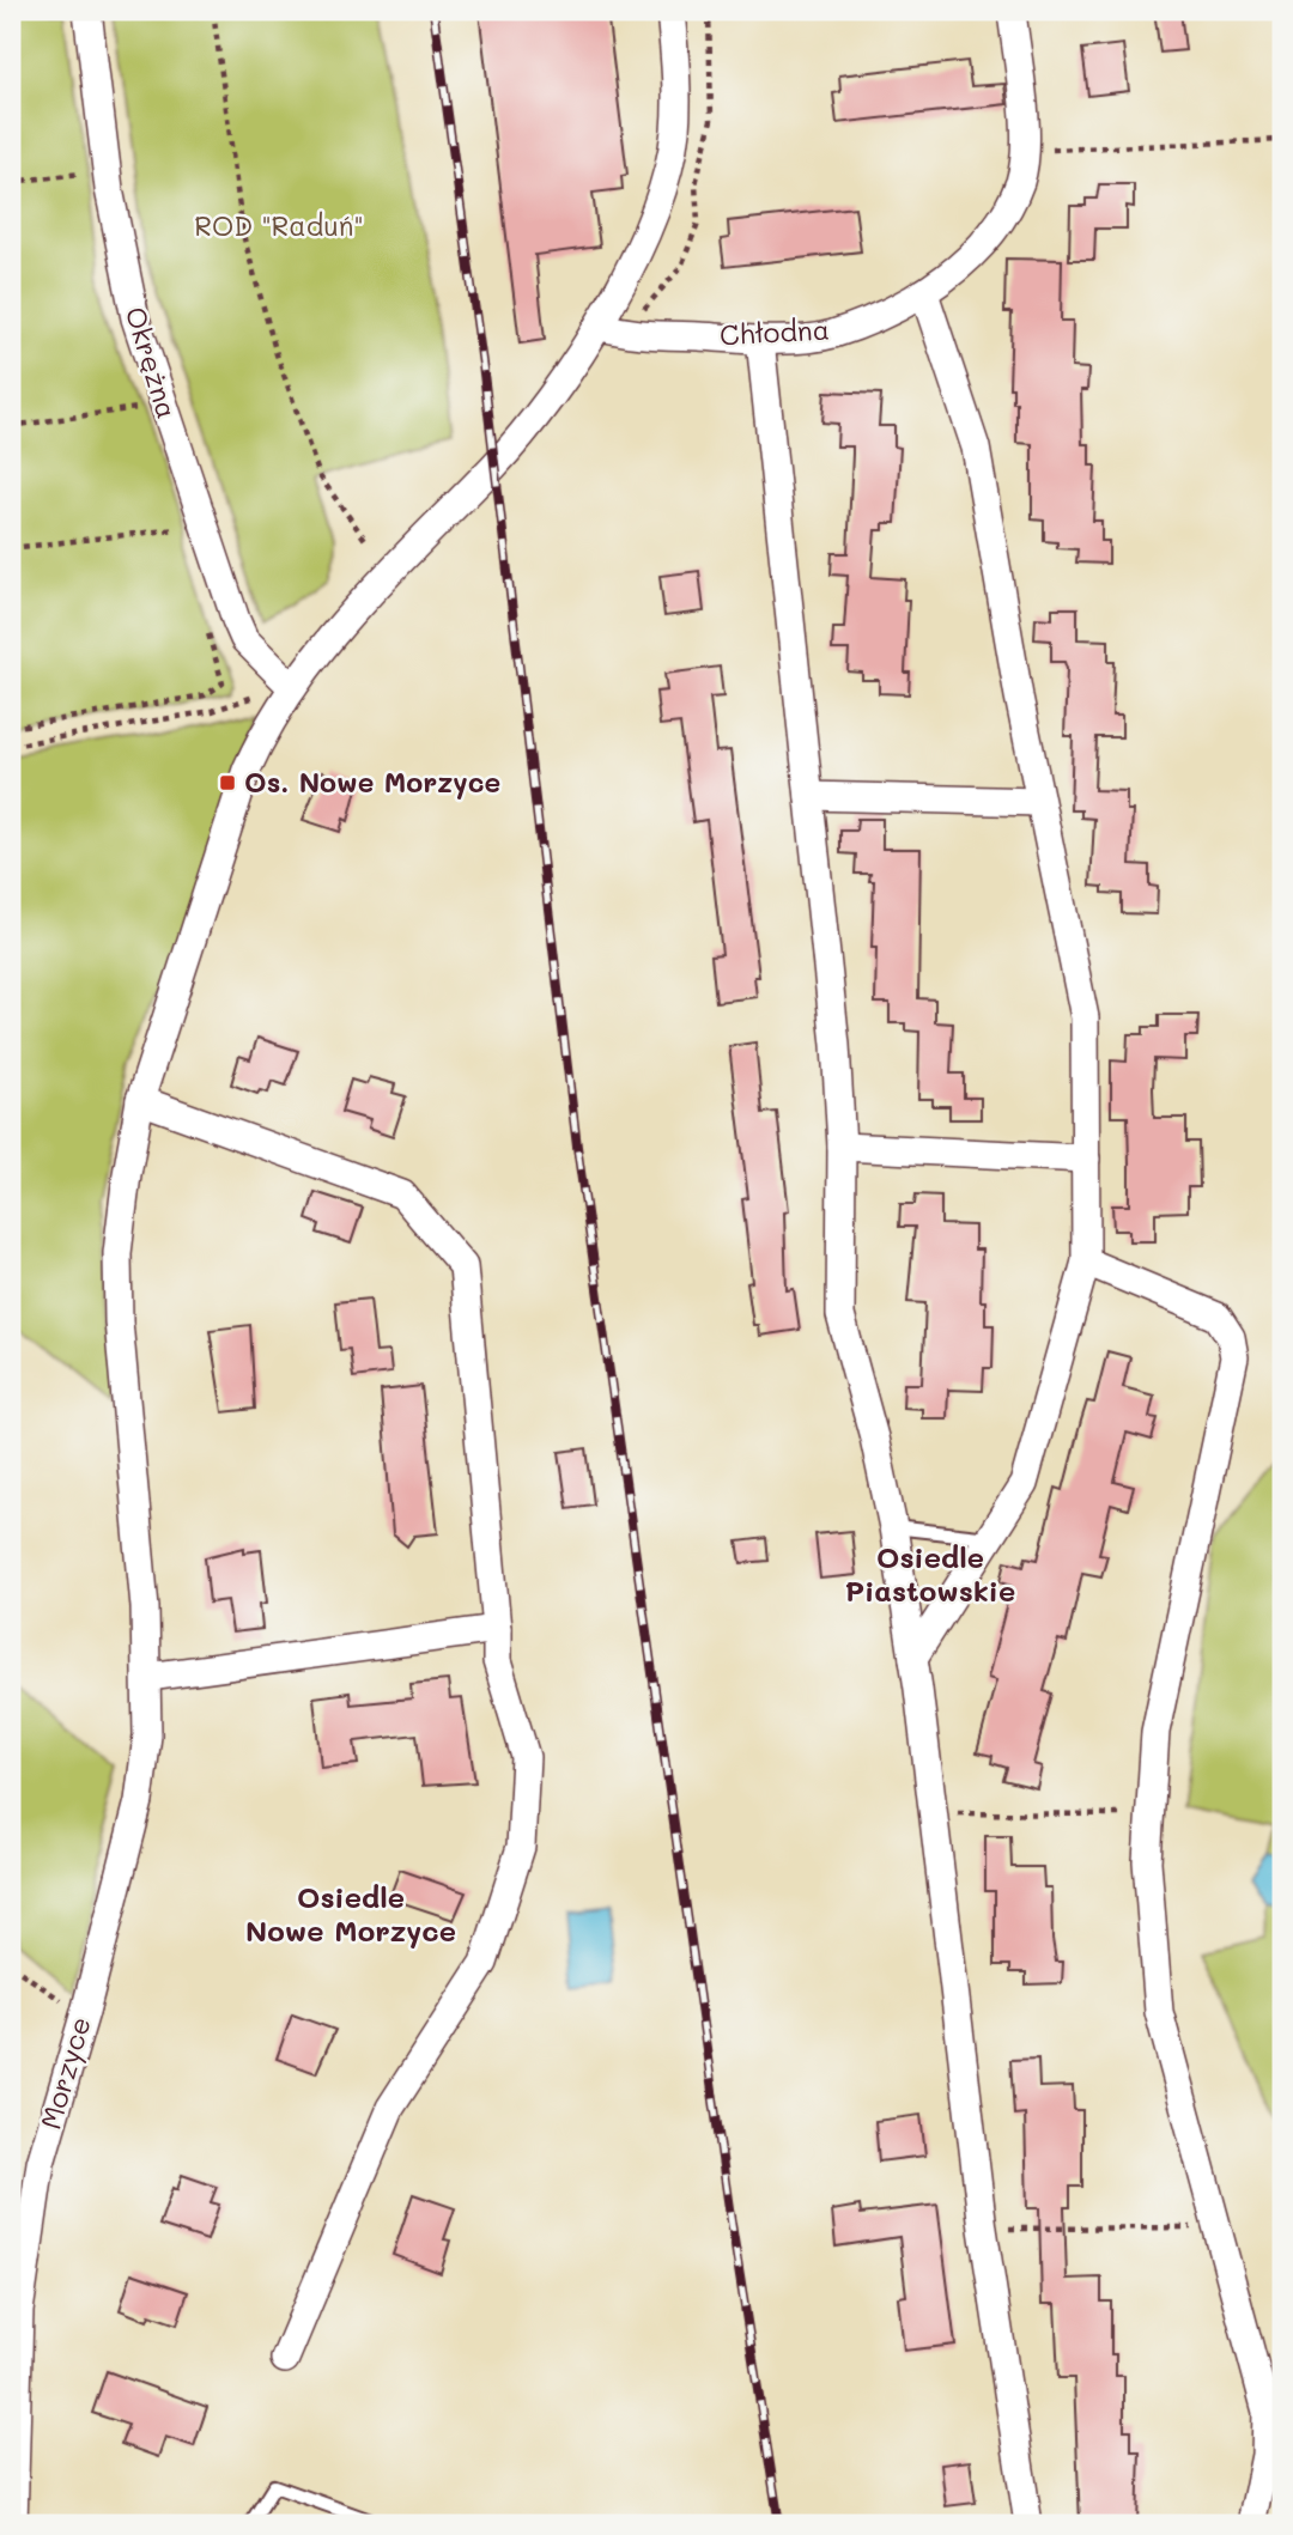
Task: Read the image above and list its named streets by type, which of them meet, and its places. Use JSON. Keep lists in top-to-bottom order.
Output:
{
  "streets": {
    "street": ["Chłodna", "Okrężna", "Morzyce"]
  },
  "crossings": [
    ["Chłodna", "Morzyce"],
    ["Okrężna", "Morzyce"]
  ],
  "districts": ["Osiedle Piastowskie", "Osiedle Nowe Morzyce"],
  "parks": ["ROD \"Raduń\""],
  "places": {
    "transit": ["Os. Nowe Morzyce"]
  }
}
